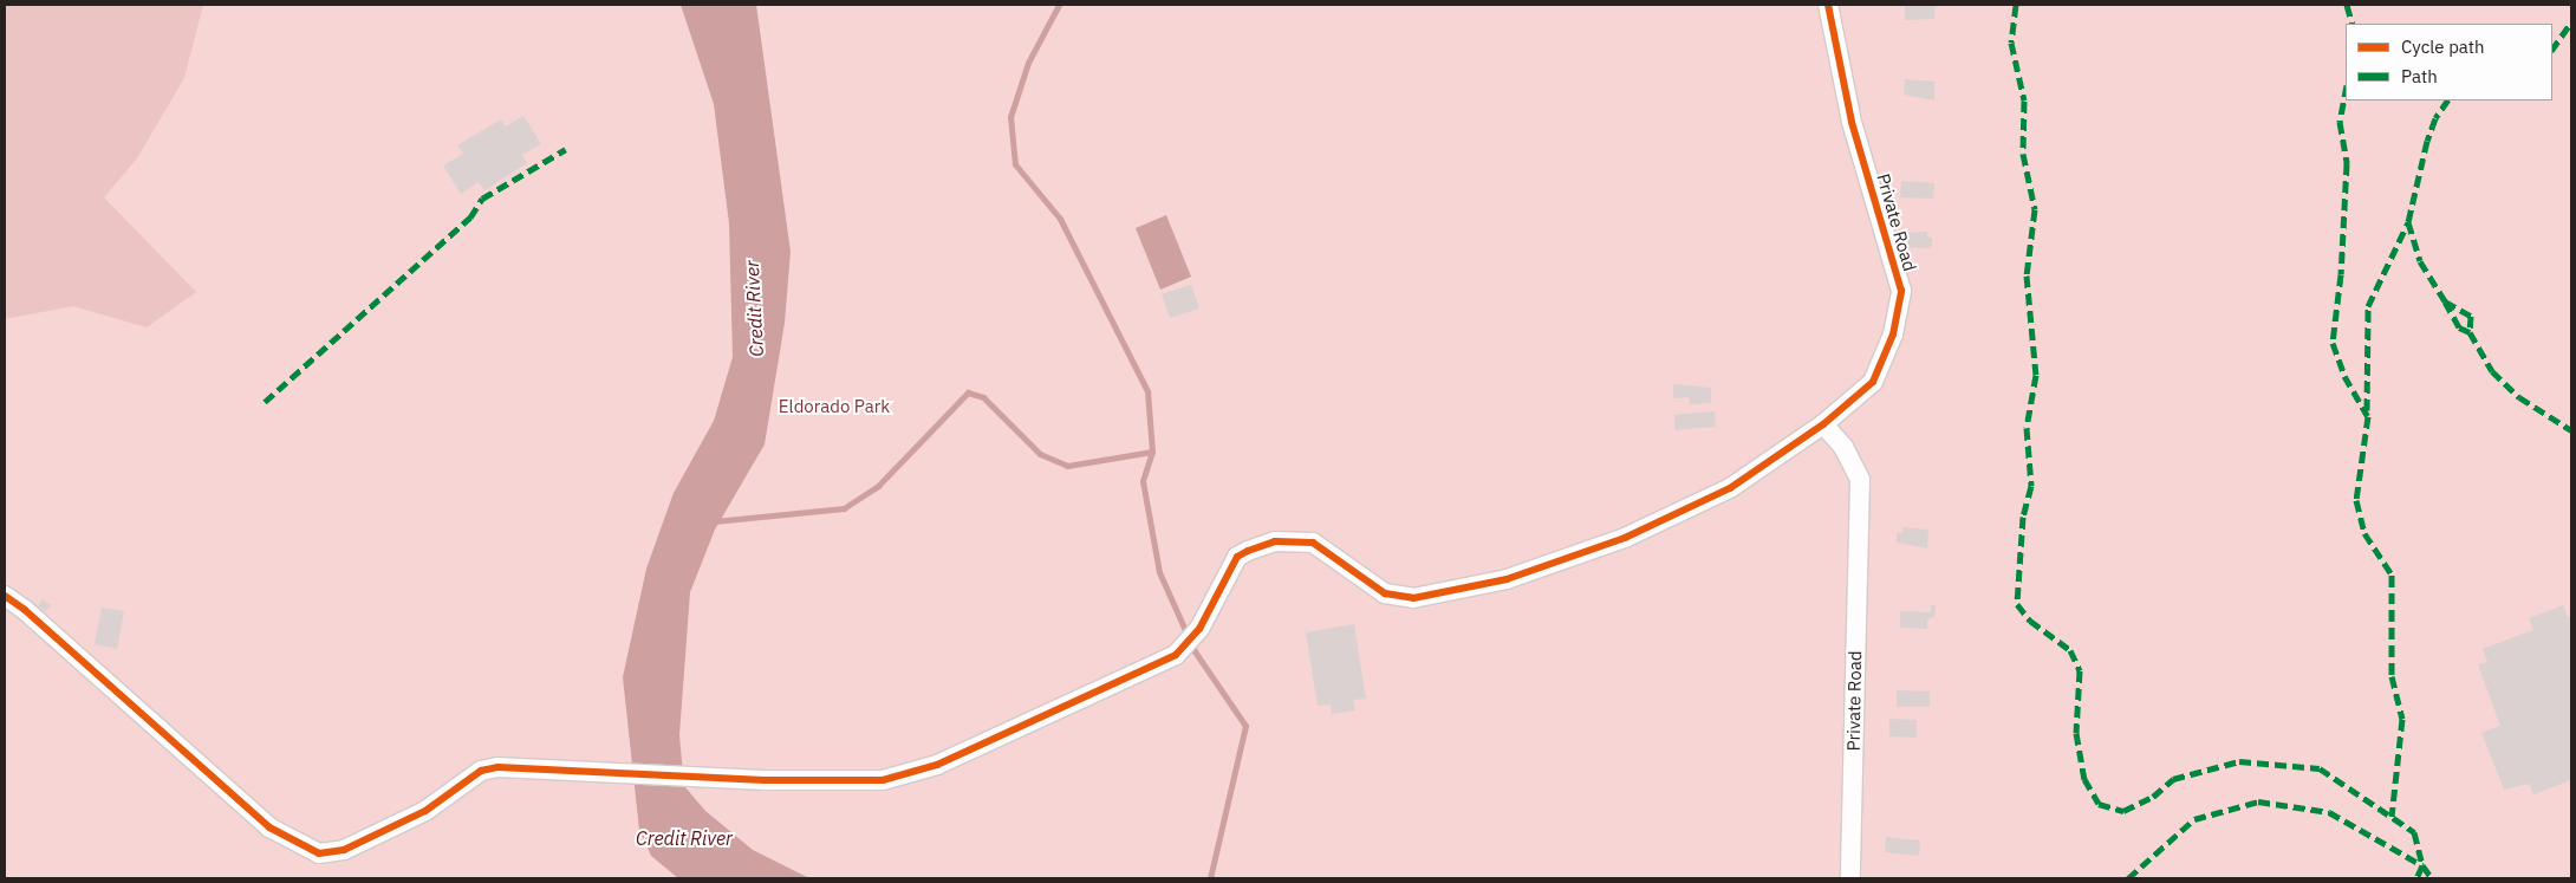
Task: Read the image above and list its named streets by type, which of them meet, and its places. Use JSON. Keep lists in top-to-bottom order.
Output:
{
  "streets": {
    "street": ["Private Road"]
  },
  "water": ["Credit River"],
  "parks": ["Eldorado Park"],
  "legend": ["Cycle path", "Path"]
}
